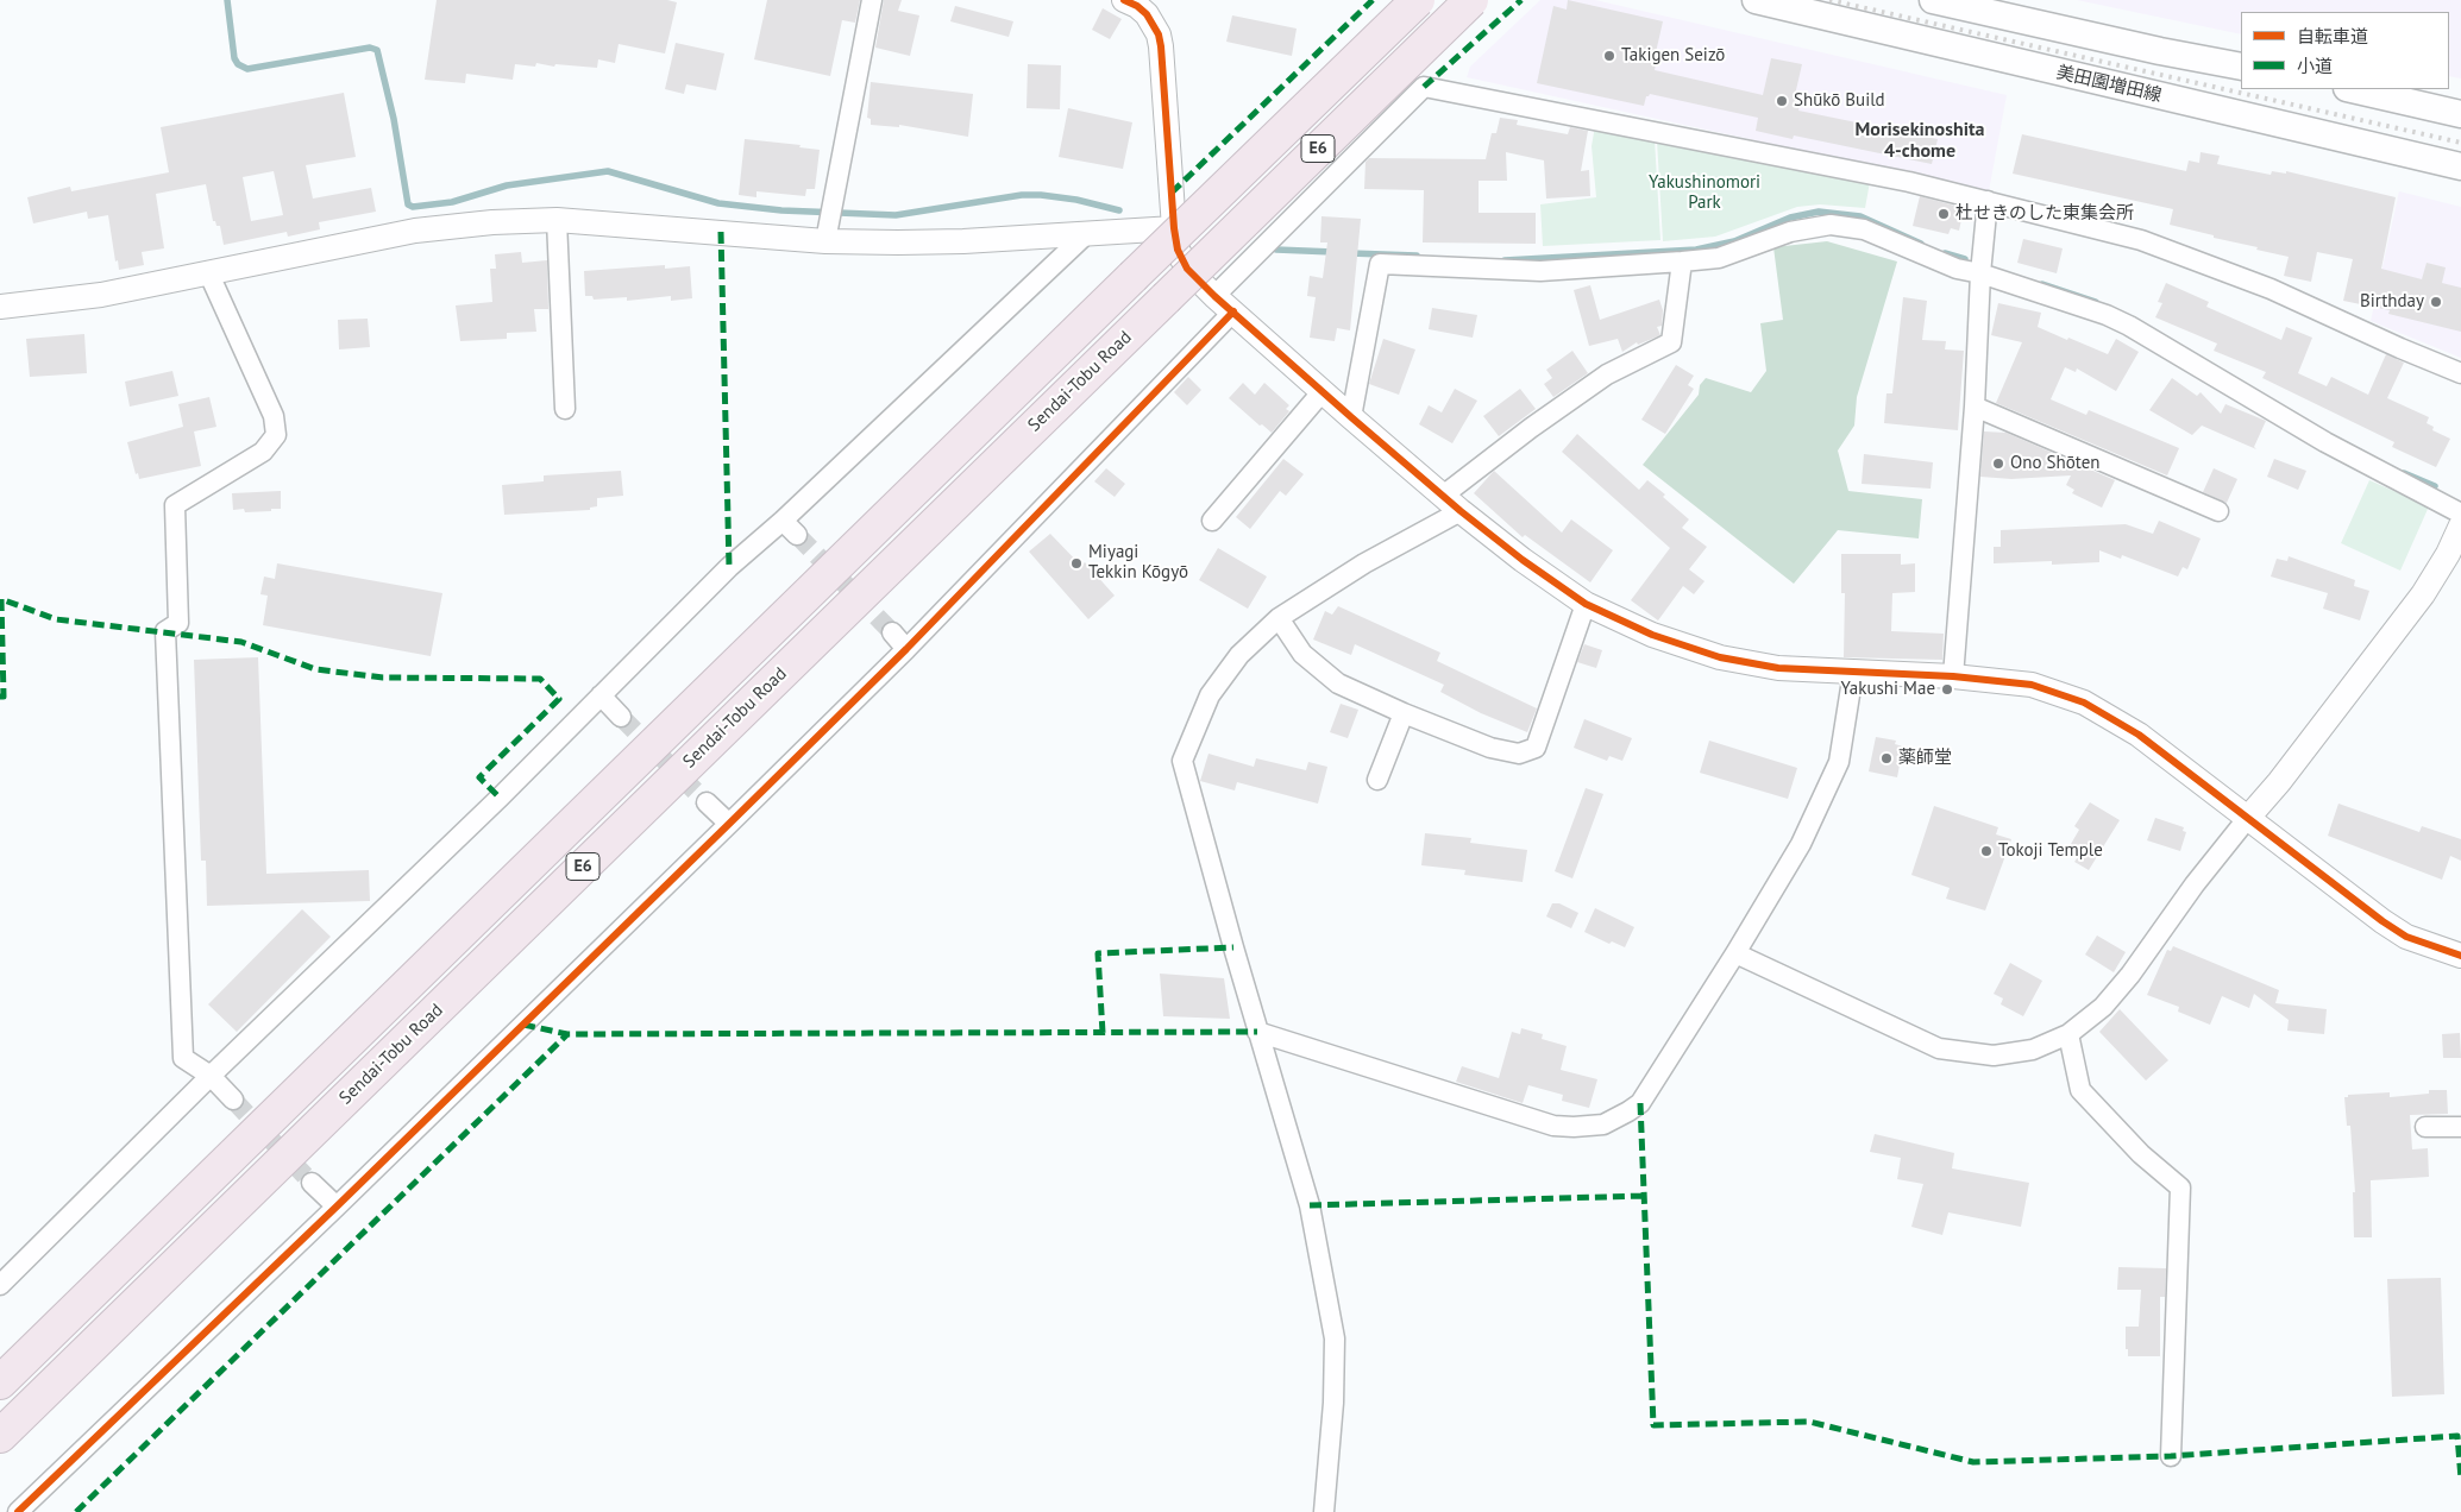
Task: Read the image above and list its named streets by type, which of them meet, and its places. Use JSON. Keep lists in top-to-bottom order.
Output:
{
  "streets": {
    "highway": ["E6", "Sendai-Tobu Road"],
    "main road": ["美田園増田線"]
  },
  "districts": ["Morisekinoshita 4-chome"],
  "parks": ["Yakushinomori Park"],
  "places": [
    "Takigen Seizō",
    "Shūkō Build",
    "杜せきのした東集会所",
    "Birthday",
    "Ono Shōten",
    "Miyagi Tekkin Kōgyō",
    "Yakushi Mae",
    "薬師堂",
    "Tokoji Temple"
  ],
  "legend": ["自転車道", "小道"]
}
